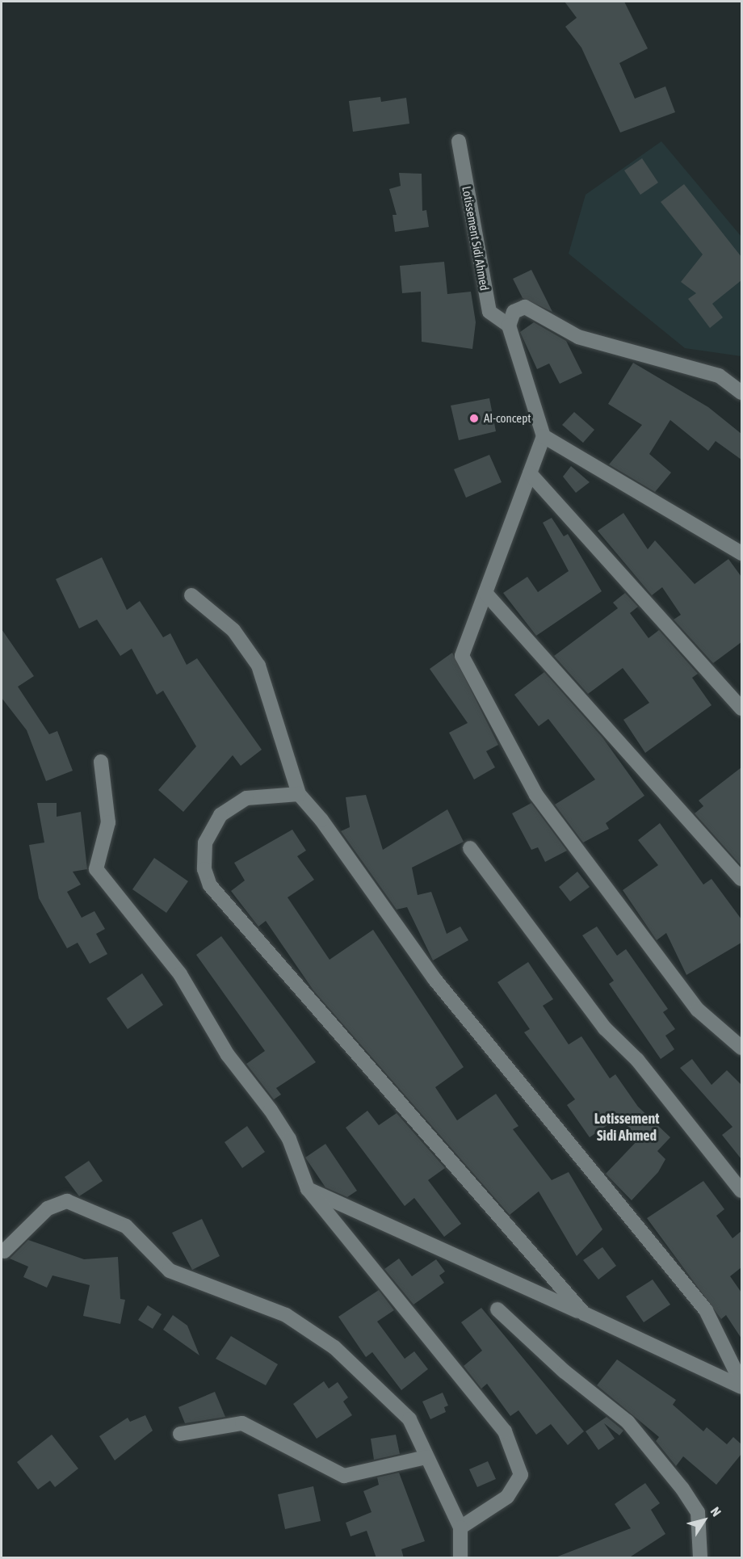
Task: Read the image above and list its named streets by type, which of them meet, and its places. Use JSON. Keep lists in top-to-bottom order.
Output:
{
  "streets": {
    "street": ["Lotissement Sidi Ahmed"]
  },
  "districts": ["Lotissement Sidi Ahmed"],
  "places": ["AI-concept"],
  "north": "top right"
}
